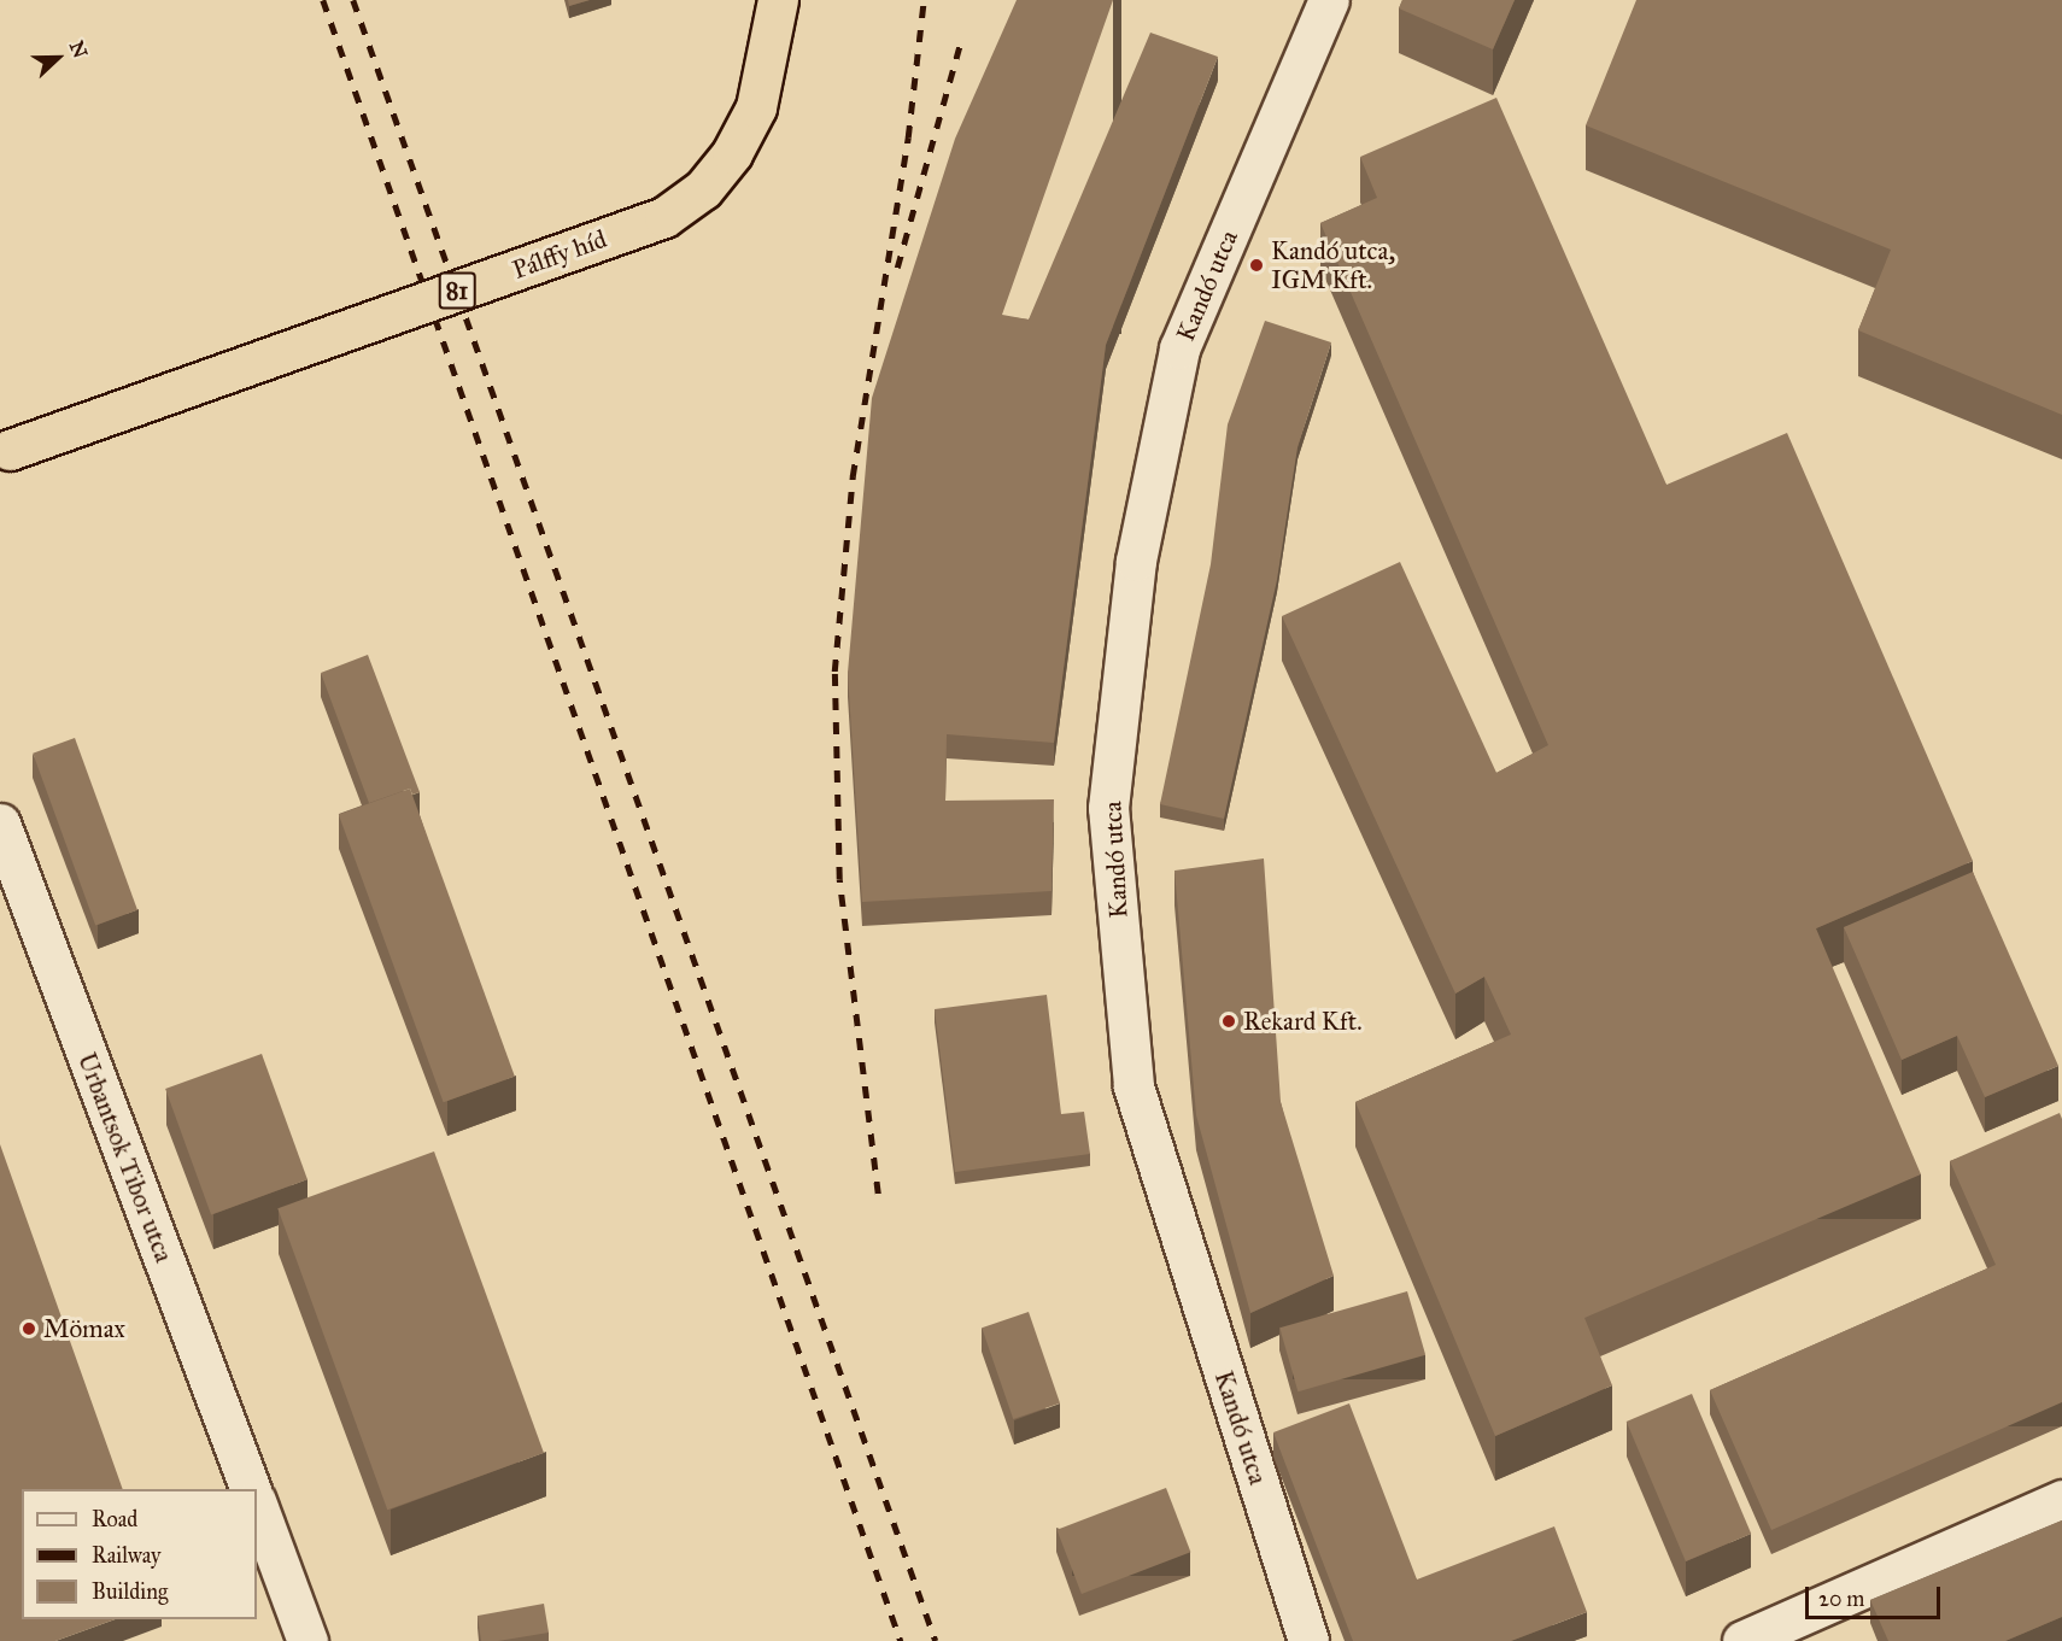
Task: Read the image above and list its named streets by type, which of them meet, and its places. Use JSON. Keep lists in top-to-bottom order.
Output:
{
  "streets": {
    "main road": ["Pálffy híd", "81"],
    "street": ["Kandó utca", "Urbantsok Tibor utca"]
  },
  "places": ["Kandó utca, IGM Kft.", "Rekard Kft.", "Mömax"],
  "legend": ["Road", "Railway", "Building"],
  "scale_bar": "20 m",
  "north": "right"
}
